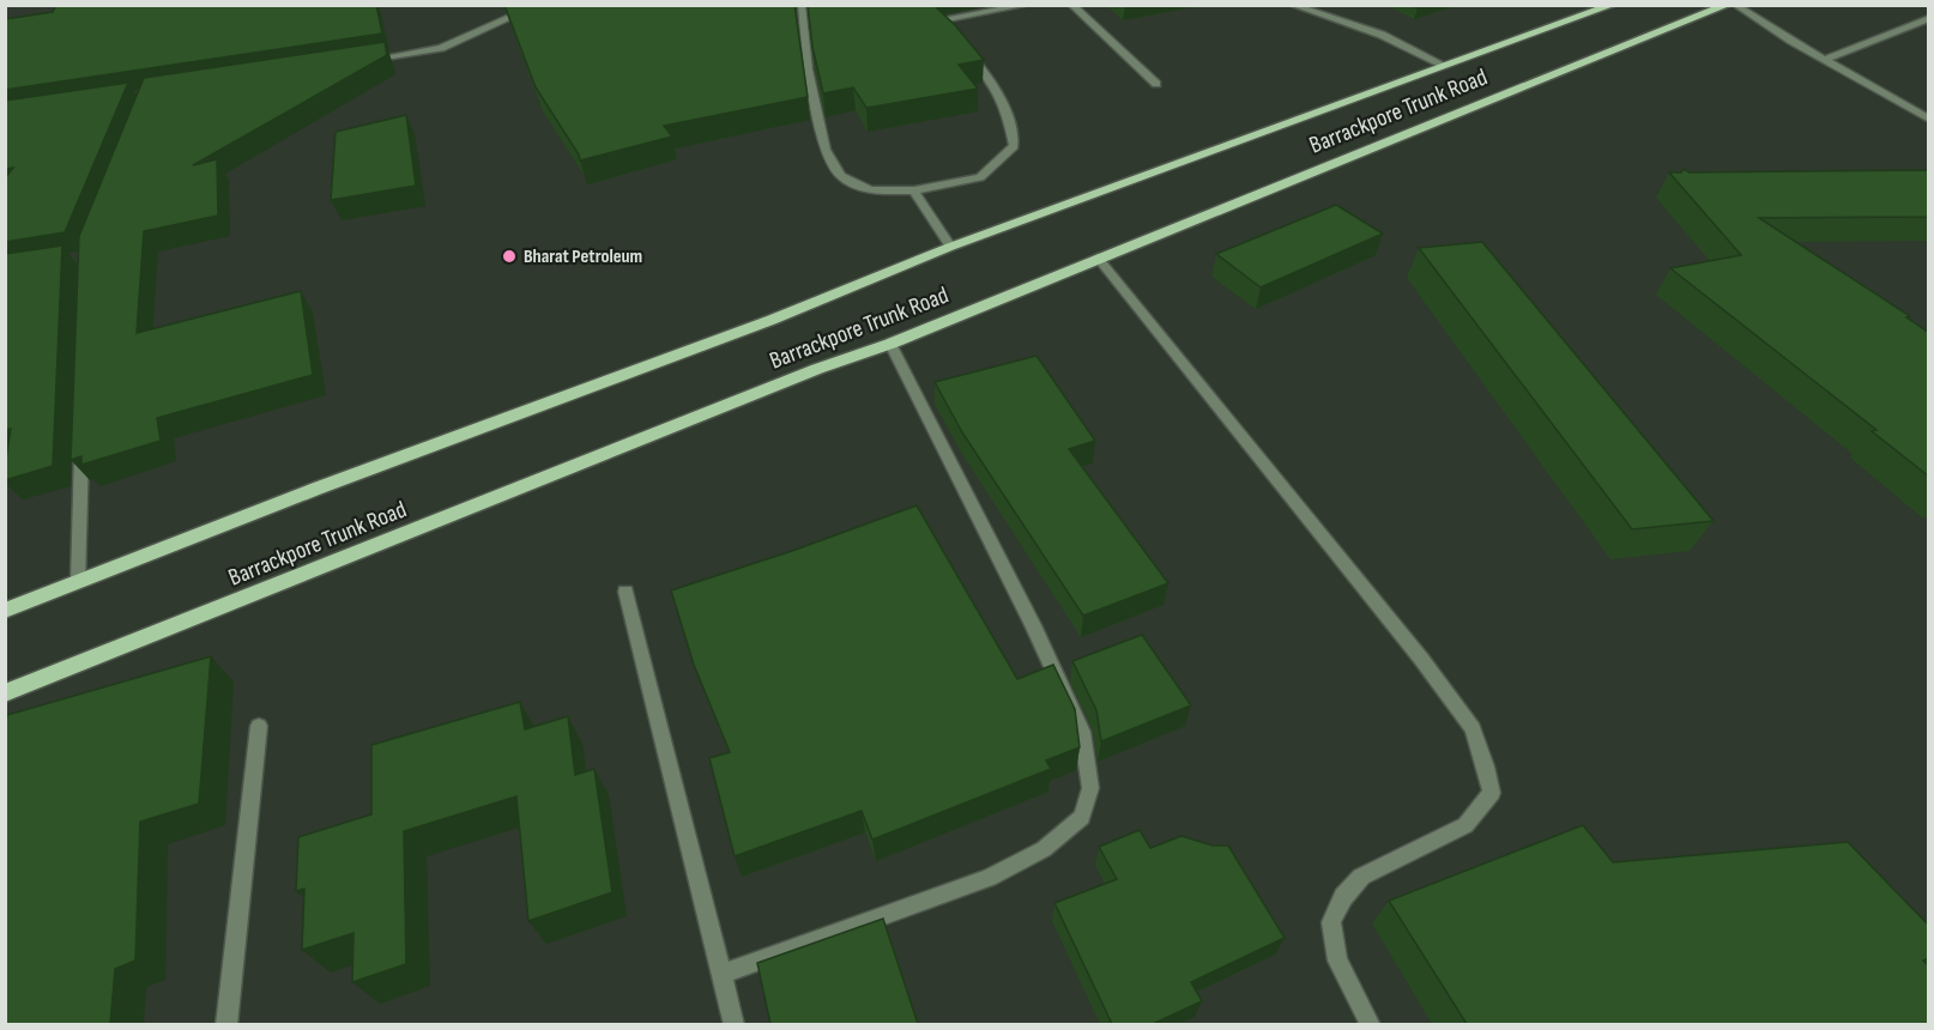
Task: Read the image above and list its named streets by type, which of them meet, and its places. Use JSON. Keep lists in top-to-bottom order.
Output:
{
  "streets": {
    "main road": ["Barrackpore Trunk Road"]
  },
  "places": ["Bharat Petroleum"]
}
